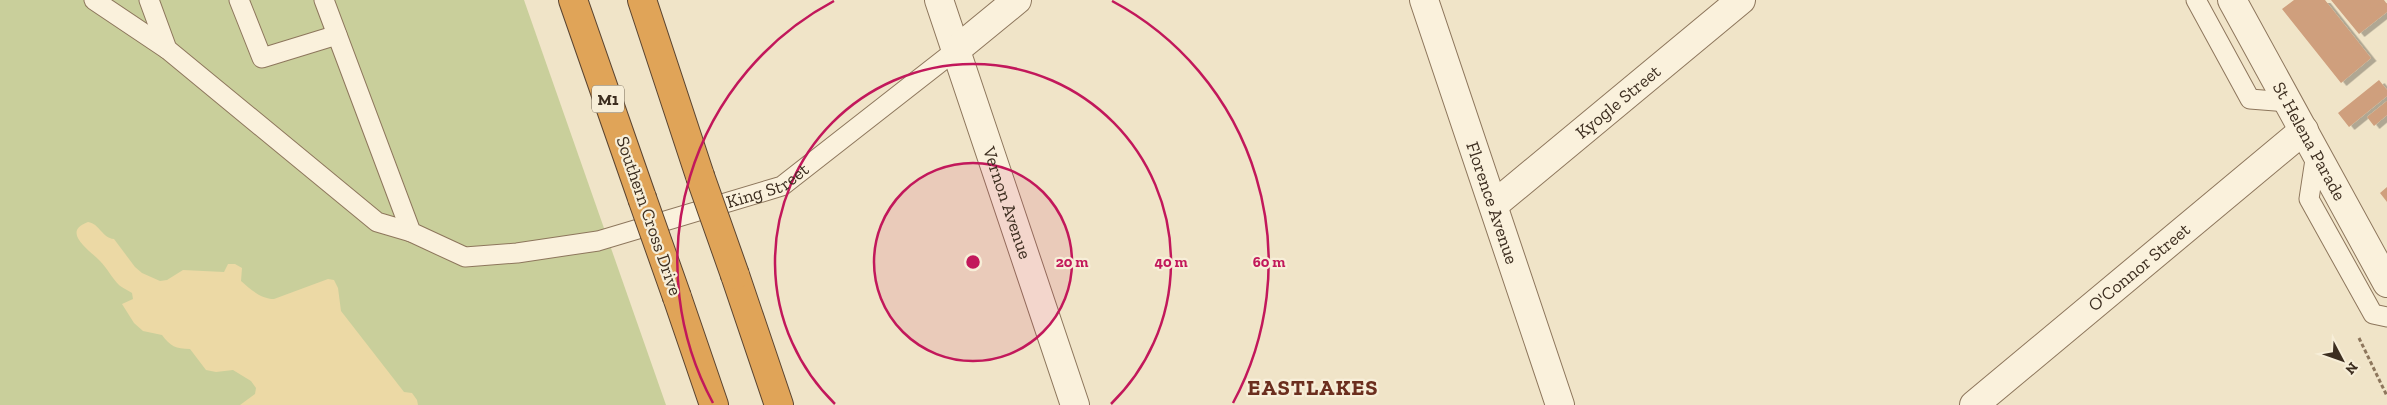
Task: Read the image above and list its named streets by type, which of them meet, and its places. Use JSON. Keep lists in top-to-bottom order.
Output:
{
  "streets": {
    "highway": ["M1", "Southern Cross Drive"],
    "street": [
      "Kyogle Street",
      "St Helena Parade",
      "King Street",
      "Vernon Avenue",
      "Florence Avenue",
      "O'Connor Street"
    ]
  },
  "crossings": [
    ["Kyogle Street", "Florence Avenue"],
    ["St Helena Parade", "O'Connor Street"],
    ["King Street", "Vernon Avenue"]
  ],
  "districts": ["EASTLAKES"],
  "north": "bottom right",
  "rings": ["20 m", "40 m", "60 m"]
}
